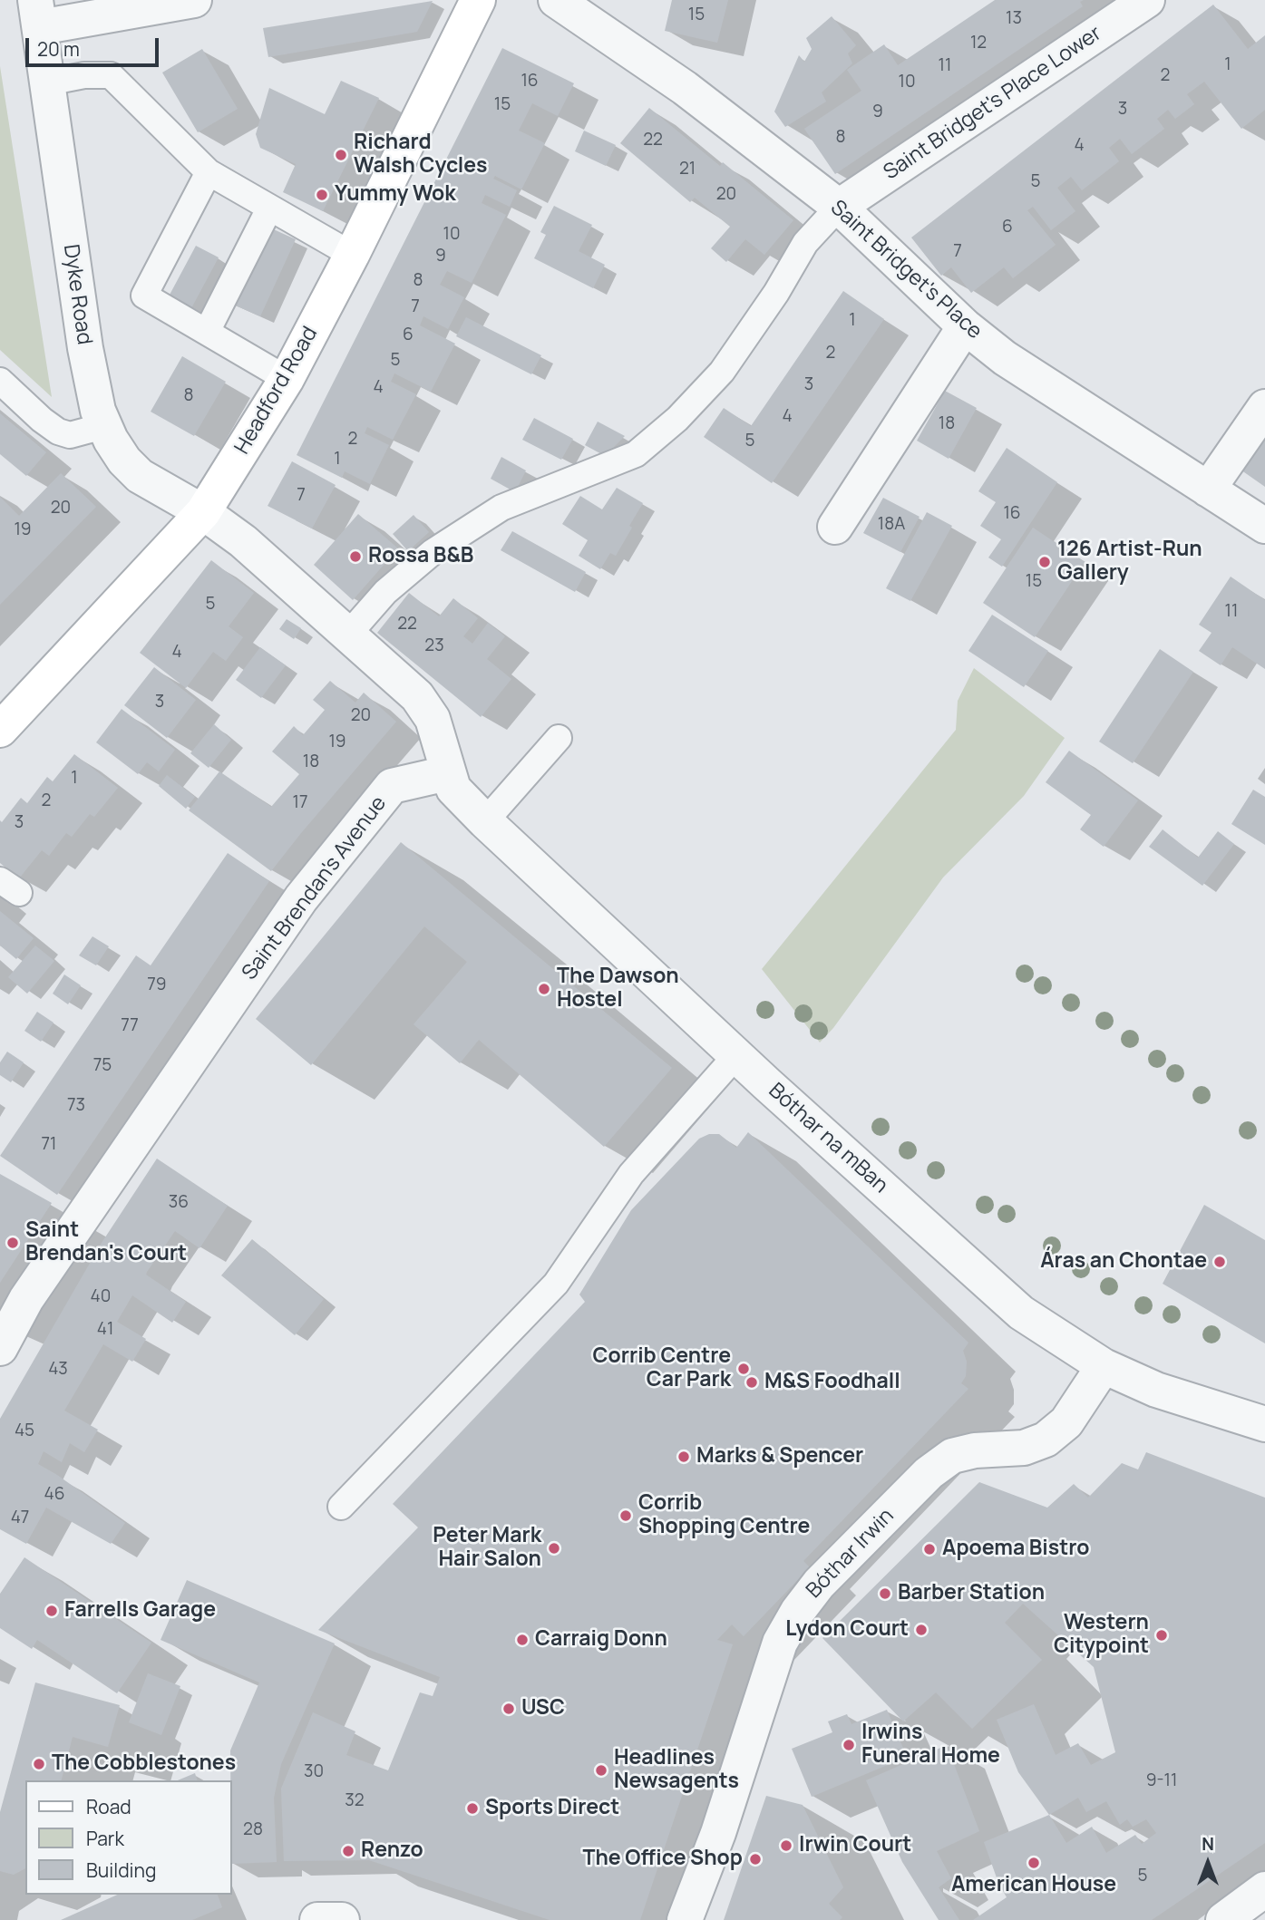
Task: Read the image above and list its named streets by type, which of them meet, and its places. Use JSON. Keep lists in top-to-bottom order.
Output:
{
  "streets": {
    "main road": ["Headford Road"],
    "street": [
      "Saint Bridget's Place Lower",
      "Saint Bridget's Place",
      "Dyke Road",
      "Saint Brendan's Avenue",
      "Bóthar na mBan",
      "Bóthar Irwin"
    ]
  },
  "crossings": [
    ["Saint Bridget's Place Lower", "Saint Bridget's Place"],
    ["Dyke Road", "Headford Road"],
    ["Saint Brendan's Avenue", "Bóthar na mBan"],
    ["Bóthar na mBan", "Bóthar Irwin"]
  ],
  "places": [
    "Richard Walsh Cycles",
    "Yummy Wok",
    "Rossa B&B",
    "126 Artist-Run Gallery",
    "The Dawson Hostel",
    "Saint Brendan's Court",
    "Áras an Chontae",
    "Corrib Centre Car Park",
    "M&S Foodhall",
    "Marks & Spencer",
    "Corrib Shopping Centre",
    "Peter Mark Hair Salon",
    "Apoema Bistro",
    "Barber Station",
    "Farrells Garage",
    "Lydon Court",
    "Western Citypoint",
    "Carraig Donn",
    "USC",
    "Irwins Funeral Home",
    "The Cobblestones",
    "Headlines Newsagents",
    "Sports Direct",
    "Irwin Court",
    "Renzo",
    "The Office Shop",
    "American House"
  ],
  "house_numbers": [
    "15",
    "13",
    "12",
    "1",
    "11",
    "2",
    "16",
    "10",
    "15",
    "3",
    "9",
    "8",
    "22",
    "4",
    "21",
    "5",
    "20",
    "6",
    "10",
    "7",
    "9",
    "8",
    "7",
    "1",
    "6",
    "2",
    "5",
    "3",
    "4",
    "8",
    "4",
    "18",
    "2",
    "5",
    "1",
    "7",
    "20",
    "16",
    "18A",
    "19",
    "15",
    "5",
    "11",
    "22",
    "23",
    "4",
    "3",
    "20",
    "19",
    "18",
    "1",
    "2",
    "17",
    "3",
    "79",
    "77",
    "75",
    "73",
    "71",
    "36",
    "40",
    "41",
    "43",
    "45",
    "46",
    "47",
    "30",
    "9-11",
    "32",
    "28",
    "5"
  ],
  "legend": ["Road", "Park", "Building"],
  "scale_bar": "20 m",
  "north": "top"
}
